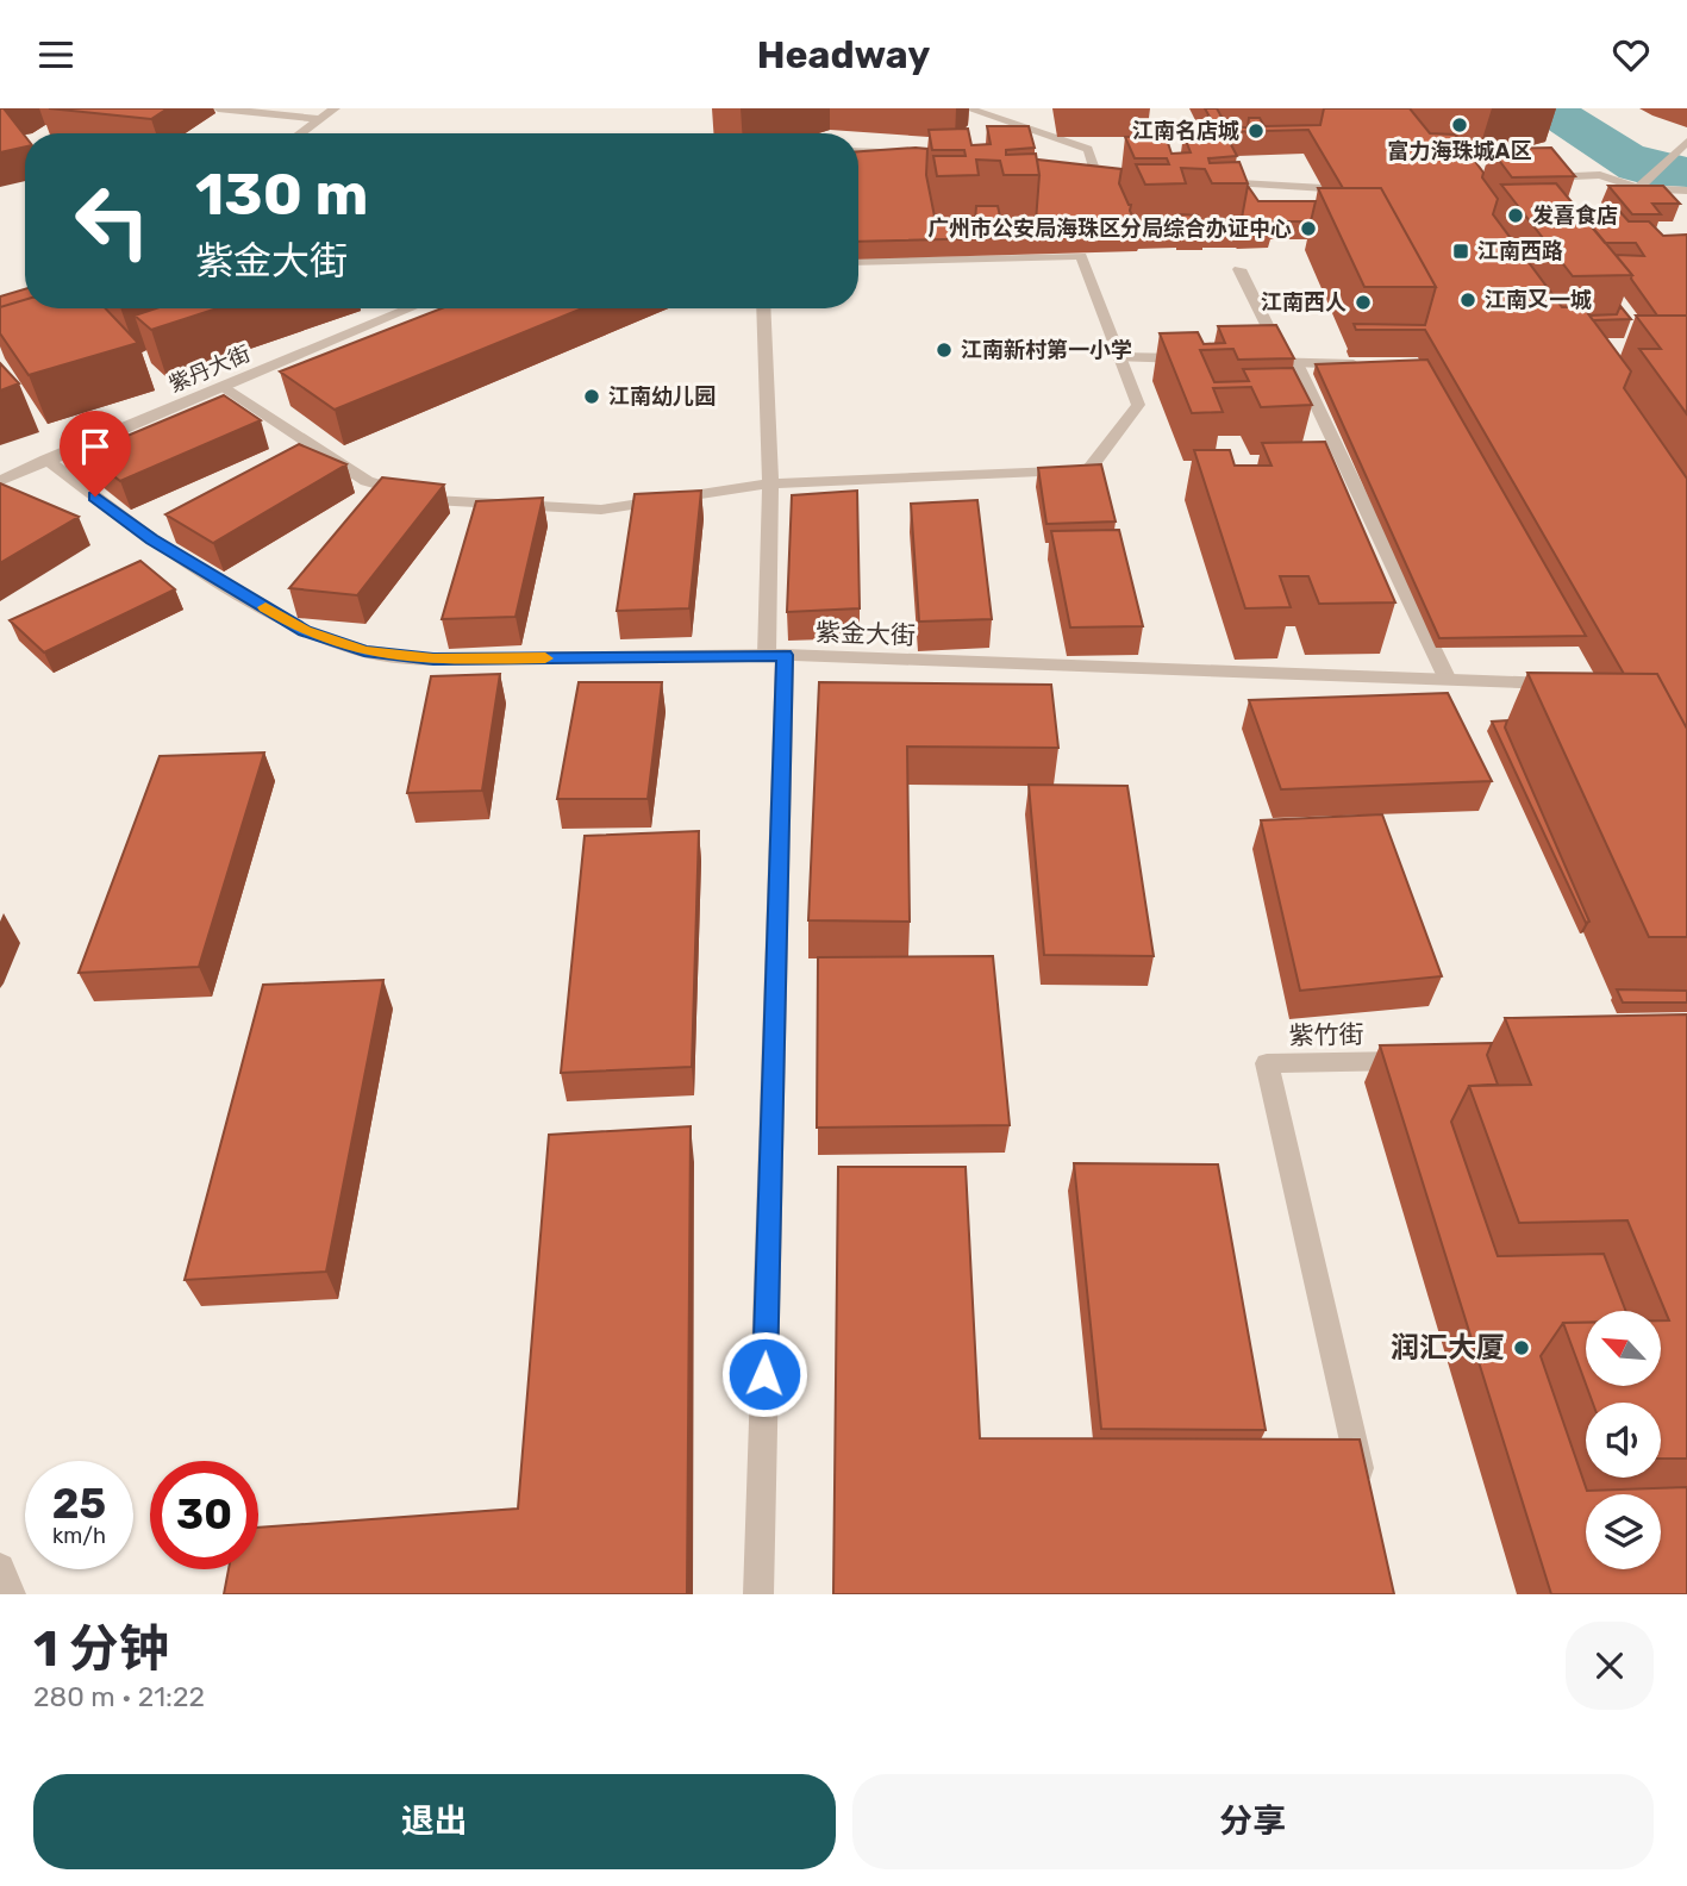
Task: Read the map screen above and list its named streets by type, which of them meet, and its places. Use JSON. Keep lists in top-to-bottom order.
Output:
{
  "streets": {
    "street": ["紫丹大街", "紫金大街", "紫竹街"]
  },
  "crossings": [
    ["紫丹大街", "紫金大街"]
  ],
  "places": {
    "other": [
      "富力海珠城A区",
      "江南名店城",
      "发喜食店",
      "广州市公安局海珠区分局综合办证中心",
      "江南又一城",
      "江南西人",
      "江南新村第一小学",
      "江南幼儿园",
      "润汇大厦"
    ],
    "transit": ["江南西路"]
  },
  "north": "top left",
  "page": {
    "header": "Headway",
    "turn": ["130 m", "紫金大街"],
    "speed": "25 km/h",
    "limit": "30",
    "heading": ["1 分钟", "280 m · 21:22"],
    "buttons": ["退出", "分享"]
  }
}
